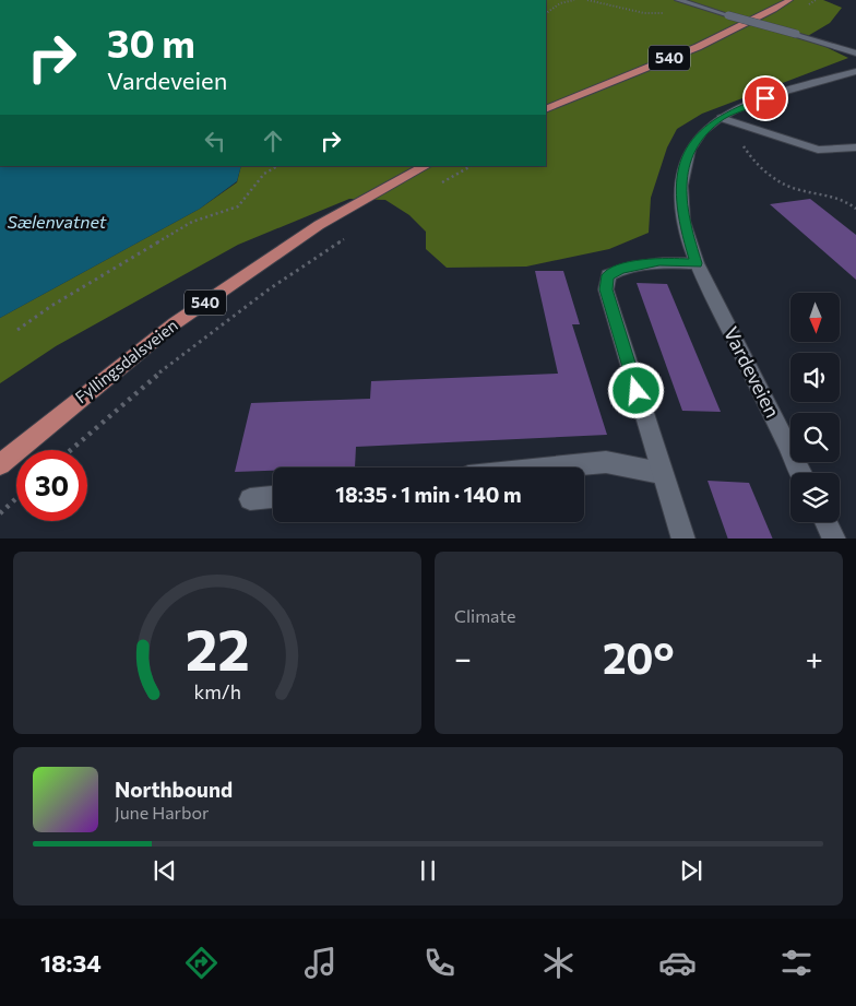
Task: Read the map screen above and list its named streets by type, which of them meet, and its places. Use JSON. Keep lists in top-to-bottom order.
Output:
{
  "streets": {
    "main road": ["540", "Fyllingsdalsveien", "Vardeveien"]
  },
  "water": ["Sælenvatnet"],
  "north": "bottom",
  "page": {
    "turn": ["30 m", "Vardeveien"],
    "limit": "30",
    "trip": "18:35 · 1 min · 140 m",
    "tile": "Climate",
    "heat": ["−", "20°", "+"],
    "song": ["Northbound", "June Harbor"],
    "tabs": "18:34",
    "gauge": ["22", "km/h"]
  }
}
